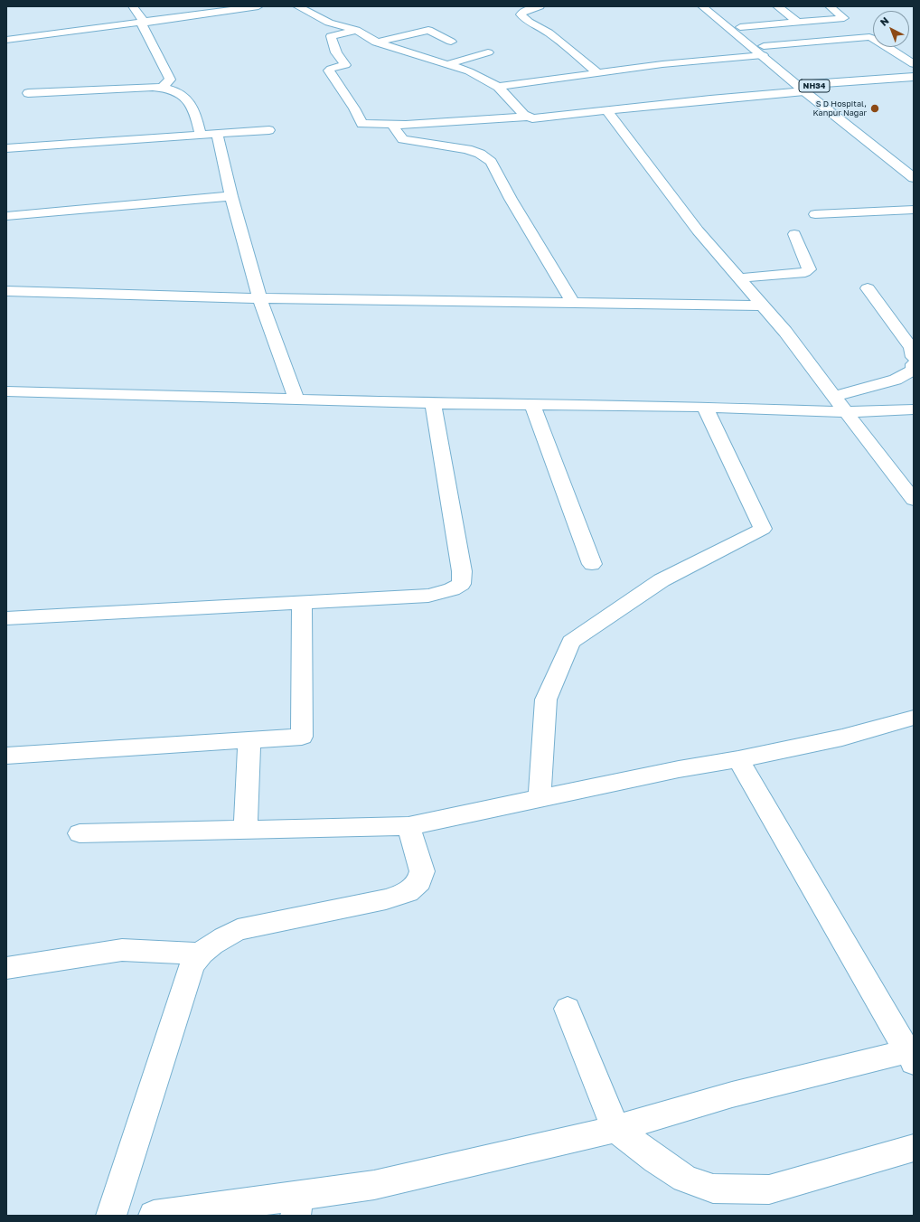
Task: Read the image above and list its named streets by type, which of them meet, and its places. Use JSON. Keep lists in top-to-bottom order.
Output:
{
  "streets": {
    "main road": ["NH34"]
  },
  "places": ["S D Hospital, Kanpur Nagar"],
  "north": "top left"
}
